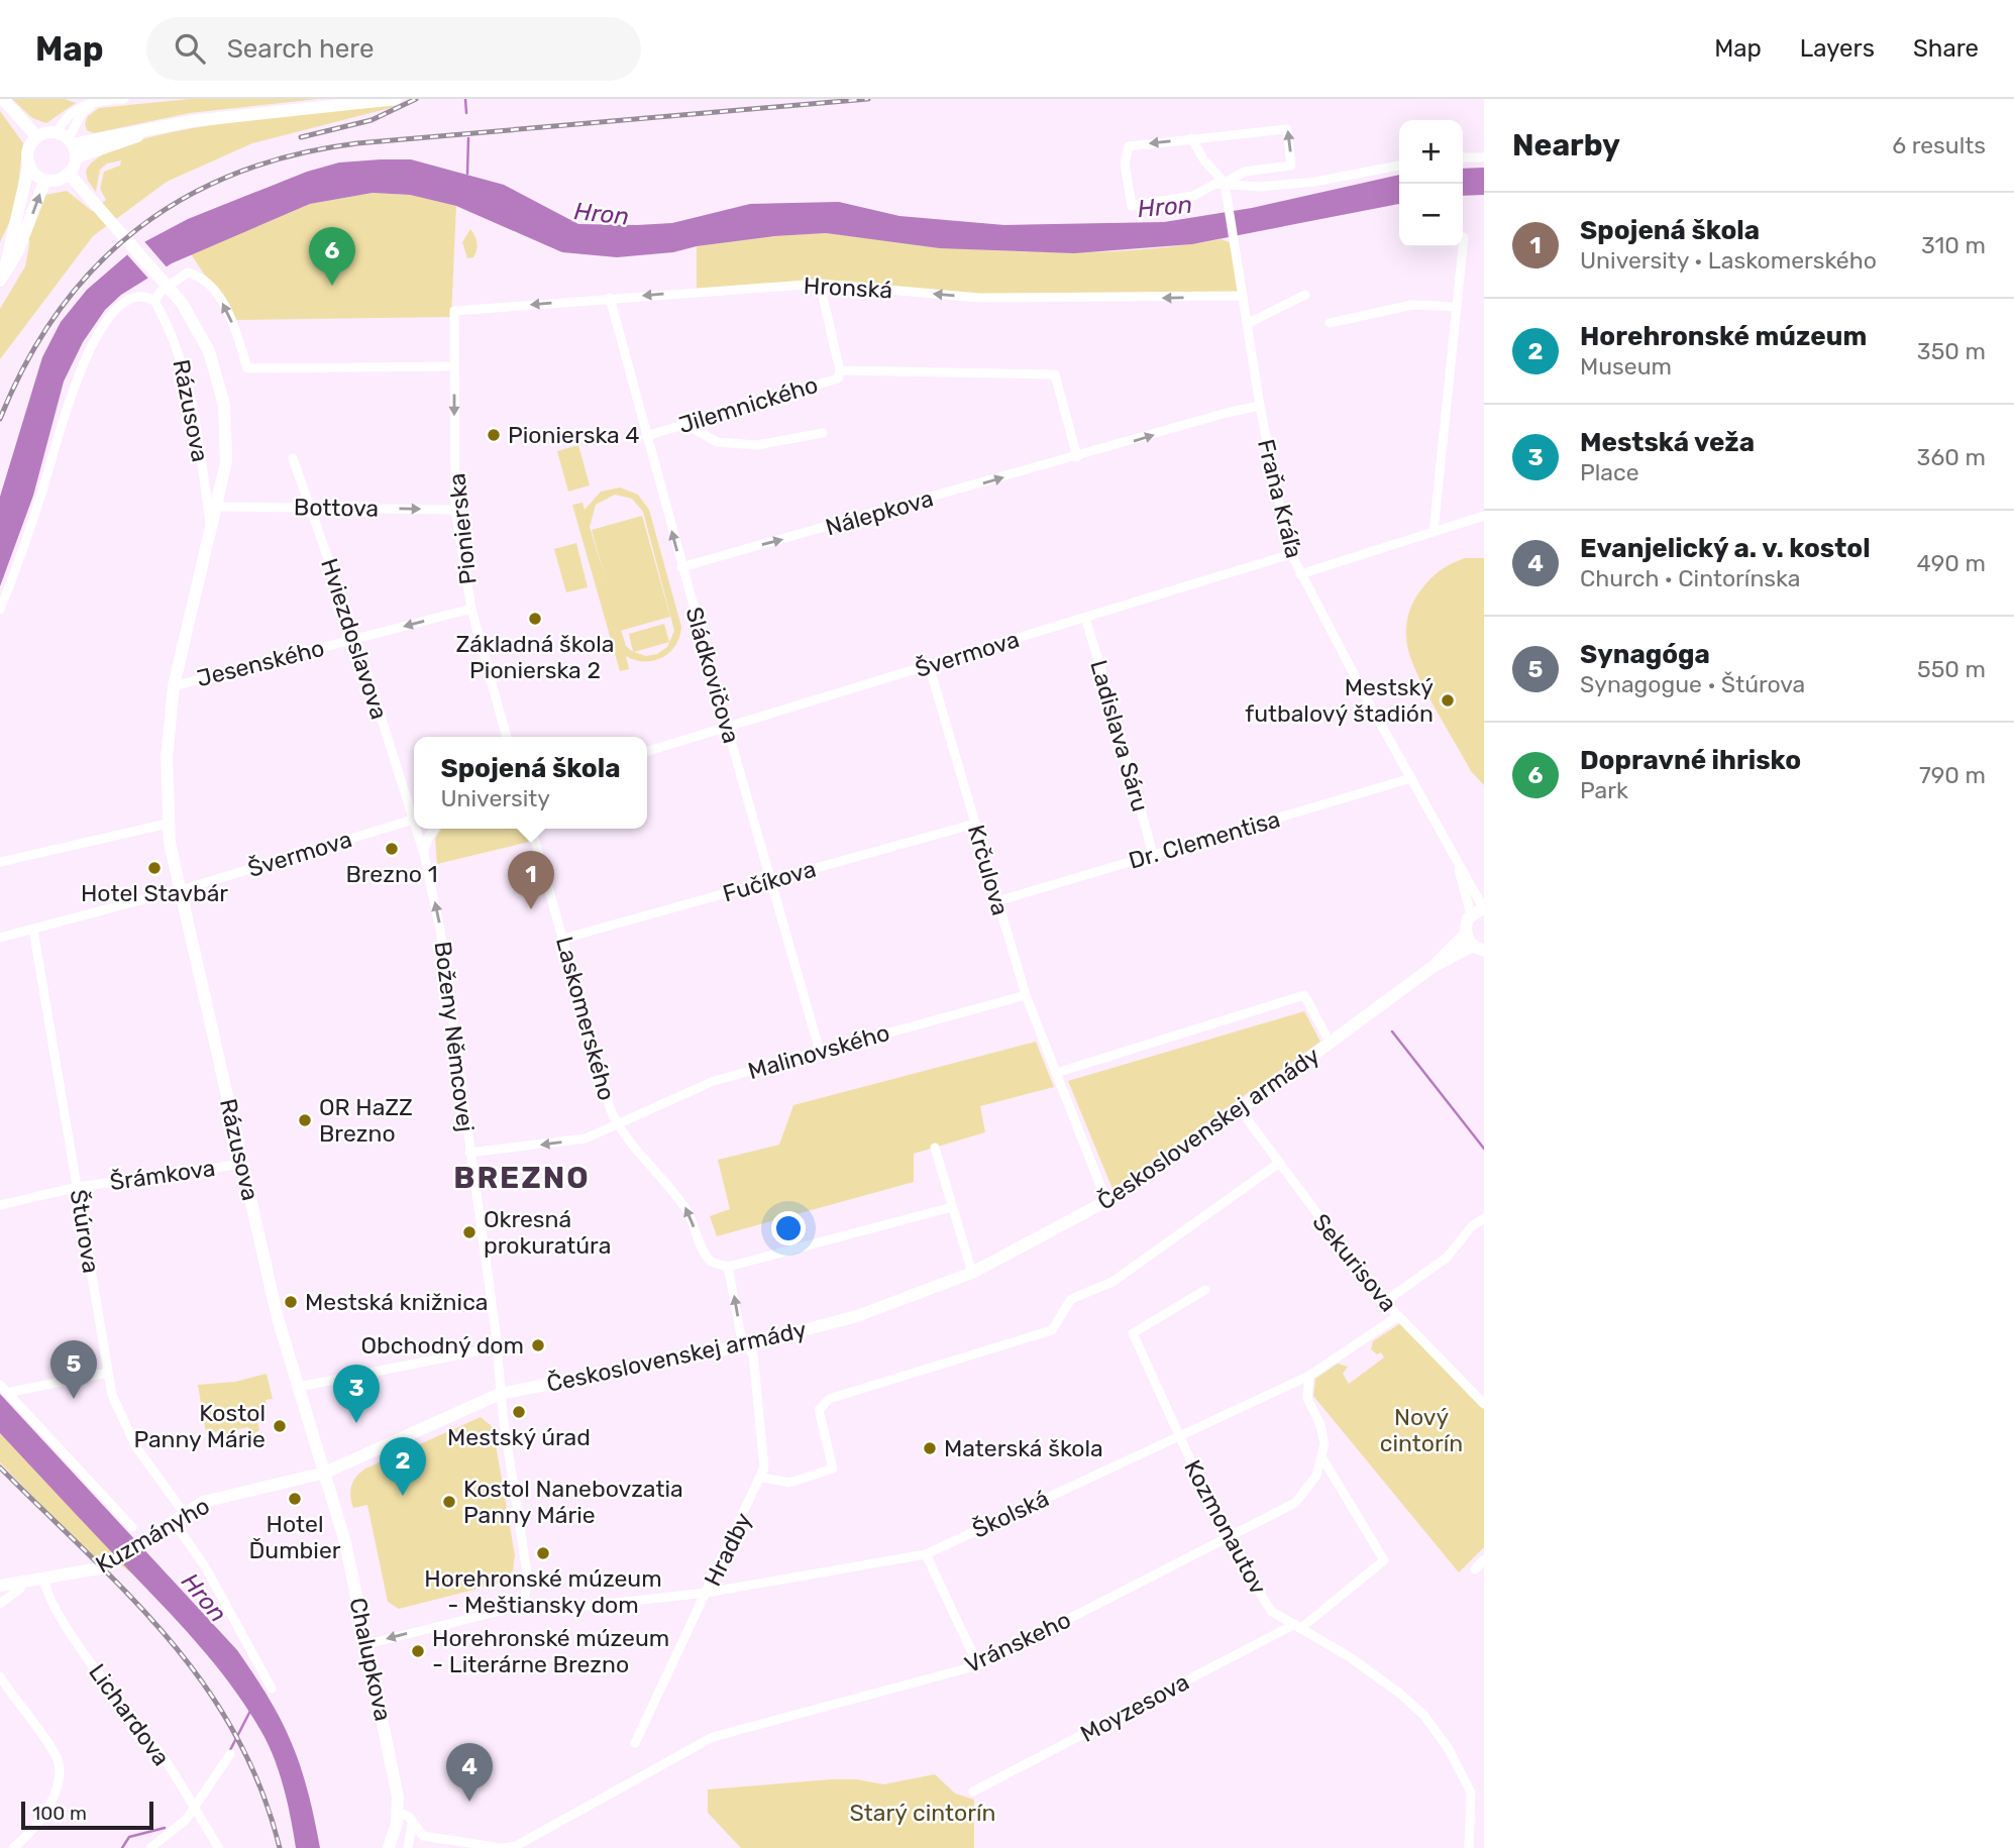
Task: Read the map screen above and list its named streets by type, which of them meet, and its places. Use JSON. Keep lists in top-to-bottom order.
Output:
{
  "streets": {
    "main road": [
      "Rázusova",
      "Československej armády",
      "Kuzmányho",
      "Chalupkova"
    ],
    "street": [
      "Hronská",
      "Jilemnického",
      "Fraňa Kráľa",
      "Bottova",
      "Nálepkova",
      "Pionierska",
      "Hviezdoslavova",
      "Švermova",
      "Jesenského",
      "Sládkovičova",
      "Ladislava Sáru",
      "Dr. Clementisa",
      "Krčulova",
      "Fučíkova",
      "Laskomerského",
      "Boženy Němcovej",
      "Malinovského",
      "Šrámkova",
      "Štúrova",
      "Sekurisova",
      "Školská",
      "Kozmonautov",
      "Hradby",
      "Vránskeho",
      "Moyzesova",
      "Lichardova"
    ]
  },
  "crossings": [
    ["Hronská", "Jilemnického"],
    ["Hronská", "Fraňa Kráľa"],
    ["Hronská", "Pionierska"],
    ["Hronská", "Sládkovičova"],
    ["Jilemnického", "Sládkovičova"],
    ["Rázusova", "Bottova"],
    ["Rázusova", "Švermova"],
    ["Rázusova", "Jesenského"],
    ["Rázusova", "Československej armády"],
    ["Rázusova", "Šrámkova"],
    ["Rázusova", "Kuzmányho"],
    ["Rázusova", "Chalupkova"],
    ["Fraňa Kráľa", "Nálepkova"],
    ["Fraňa Kráľa", "Švermova"],
    ["Fraňa Kráľa", "Dr. Clementisa"],
    ["Fraňa Kráľa", "Československej armády"],
    ["Bottova", "Pionierska"],
    ["Bottova", "Hviezdoslavova"],
    ["Nálepkova", "Sládkovičova"],
    ["Pionierska", "Jesenského"],
    ["Hviezdoslavova", "Jesenského"],
    ["Švermova", "Sládkovičova"],
    ["Švermova", "Ladislava Sáru"],
    ["Švermova", "Krčulova"],
    ["Švermova", "Štúrova"],
    ["Sládkovičova", "Fučíkova"],
    ["Sládkovičova", "Malinovského"],
    ["Ladislava Sáru", "Dr. Clementisa"],
    ["Dr. Clementisa", "Krčulova"],
    ["Krčulova", "Fučíkova"],
    ["Krčulova", "Malinovského"],
    ["Krčulova", "Československej armády"],
    ["Fučíkova", "Laskomerského"],
    ["Laskomerského", "Malinovského"],
    ["Boženy Němcovej", "Malinovského"],
    ["Boženy Němcovej", "Československej armády"],
    ["Boženy Němcovej", "Chalupkova"],
    ["Československej armády", "Sekurisova"],
    ["Československej armády", "Kuzmányho"],
    ["Československej armády", "Hradby"],
    ["Československej armády", "Chalupkova"],
    ["Šrámkova", "Štúrova"],
    ["Štúrova", "Kuzmányho"],
    ["Sekurisova", "Školská"],
    ["Školská", "Kozmonautov"],
    ["Školská", "Hradby"],
    ["Školská", "Vránskeho"],
    ["Kozmonautov", "Vránskeho"],
    ["Kozmonautov", "Moyzesova"],
    ["Kuzmányho", "Chalupkova"],
    ["Kuzmányho", "Lichardova"],
    ["Vránskeho", "Chalupkova"],
    ["Vránskeho", "Moyzesova"]
  ],
  "one_way": [
    "Hronská",
    "Bottova",
    "Nálepkova",
    "Jesenského"
  ],
  "districts": ["BREZNO"],
  "water": ["Hron"],
  "parks": ["Nový cintorín", "Starý cintorín"],
  "places": [
    "Pionierska 4",
    "Základná škola Pionierska 2",
    "Mestský futbalový štadión",
    "Brezno 1",
    "Hotel Stavbár",
    "OR HaZZ Brezno",
    "Okresná prokuratúra",
    "Mestská knižnica",
    "Obchodný dom",
    "Mestský úrad",
    "Kostol Panny Márie",
    "Materská škola",
    "Hotel Ďumbier",
    "Kostol Nanebovzatia Panny Márie",
    "Horehronské múzeum - Meštiansky dom",
    "Horehronské múzeum - Literárne Brezno"
  ],
  "scale_bar": "100 m",
  "page": {
    "header": "Map",
    "search": "Search here",
    "nav": ["Map", "Layers", "Share"],
    "heading": ["Nearby", "6 results"],
    "map_buttons": ["+", "−"],
    "list": [
      {
        "mark": "1",
        "name": "Spojená škola",
        "note": "University · Laskomerského",
        "value": "310 m"
      },
      {
        "mark": "2",
        "name": "Horehronské múzeum",
        "note": "Museum",
        "value": "350 m"
      },
      {
        "mark": "3",
        "name": "Mestská veža",
        "note": "Place",
        "value": "360 m"
      },
      {
        "mark": "4",
        "name": "Evanjelický a. v. kostol",
        "note": "Church · Cintorínska",
        "value": "490 m"
      },
      {
        "mark": "5",
        "name": "Synagóga",
        "note": "Synagogue · Štúrova",
        "value": "550 m"
      },
      {
        "mark": "6",
        "name": "Dopravné ihrisko",
        "note": "Park",
        "value": "790 m"
      }
    ],
    "pins": [
      "6",
      "1",
      "5",
      "3",
      "2",
      "4"
    ],
    "popup": ["Spojená škola", "University"],
    "scale": "100 m"
  }
}
